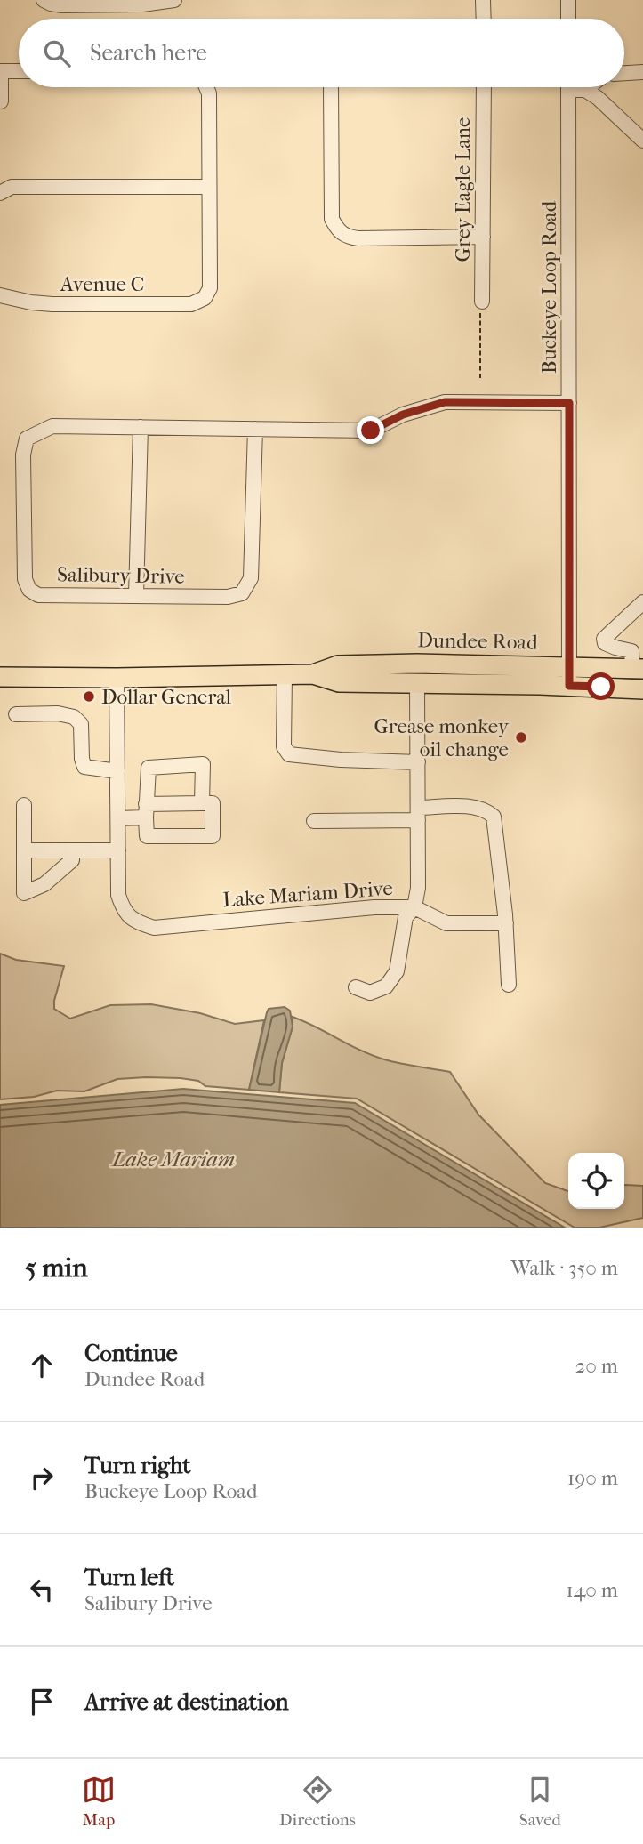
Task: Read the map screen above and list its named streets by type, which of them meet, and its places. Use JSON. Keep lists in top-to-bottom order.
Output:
{
  "streets": {
    "main road": ["Dundee Road"],
    "street": [
      "Grey Eagle Lane",
      "Avenue C",
      "Buckeye Loop Road",
      "Salibury Drive",
      "Lake Mariam Drive"
    ]
  },
  "crossings": [
    ["Buckeye Loop Road", "Salibury Drive"],
    ["Buckeye Loop Road", "Dundee Road"],
    ["Dundee Road", "Lake Mariam Drive"]
  ],
  "water": ["Lake Mariam"],
  "places": ["Dollar General", "Grease monkey oil change"],
  "page": {
    "search": "Search here",
    "heading": ["5 min", "Walk · 350 m"],
    "list": [
      ["Continue", "Dundee Road", "20 m"],
      ["Turn right", "Buckeye Loop Road", "190 m"],
      ["Turn left", "Salibury Drive", "140 m"],
      "Arrive at destination"
    ],
    "nav": ["Map", "Directions", "Saved"]
  }
}
